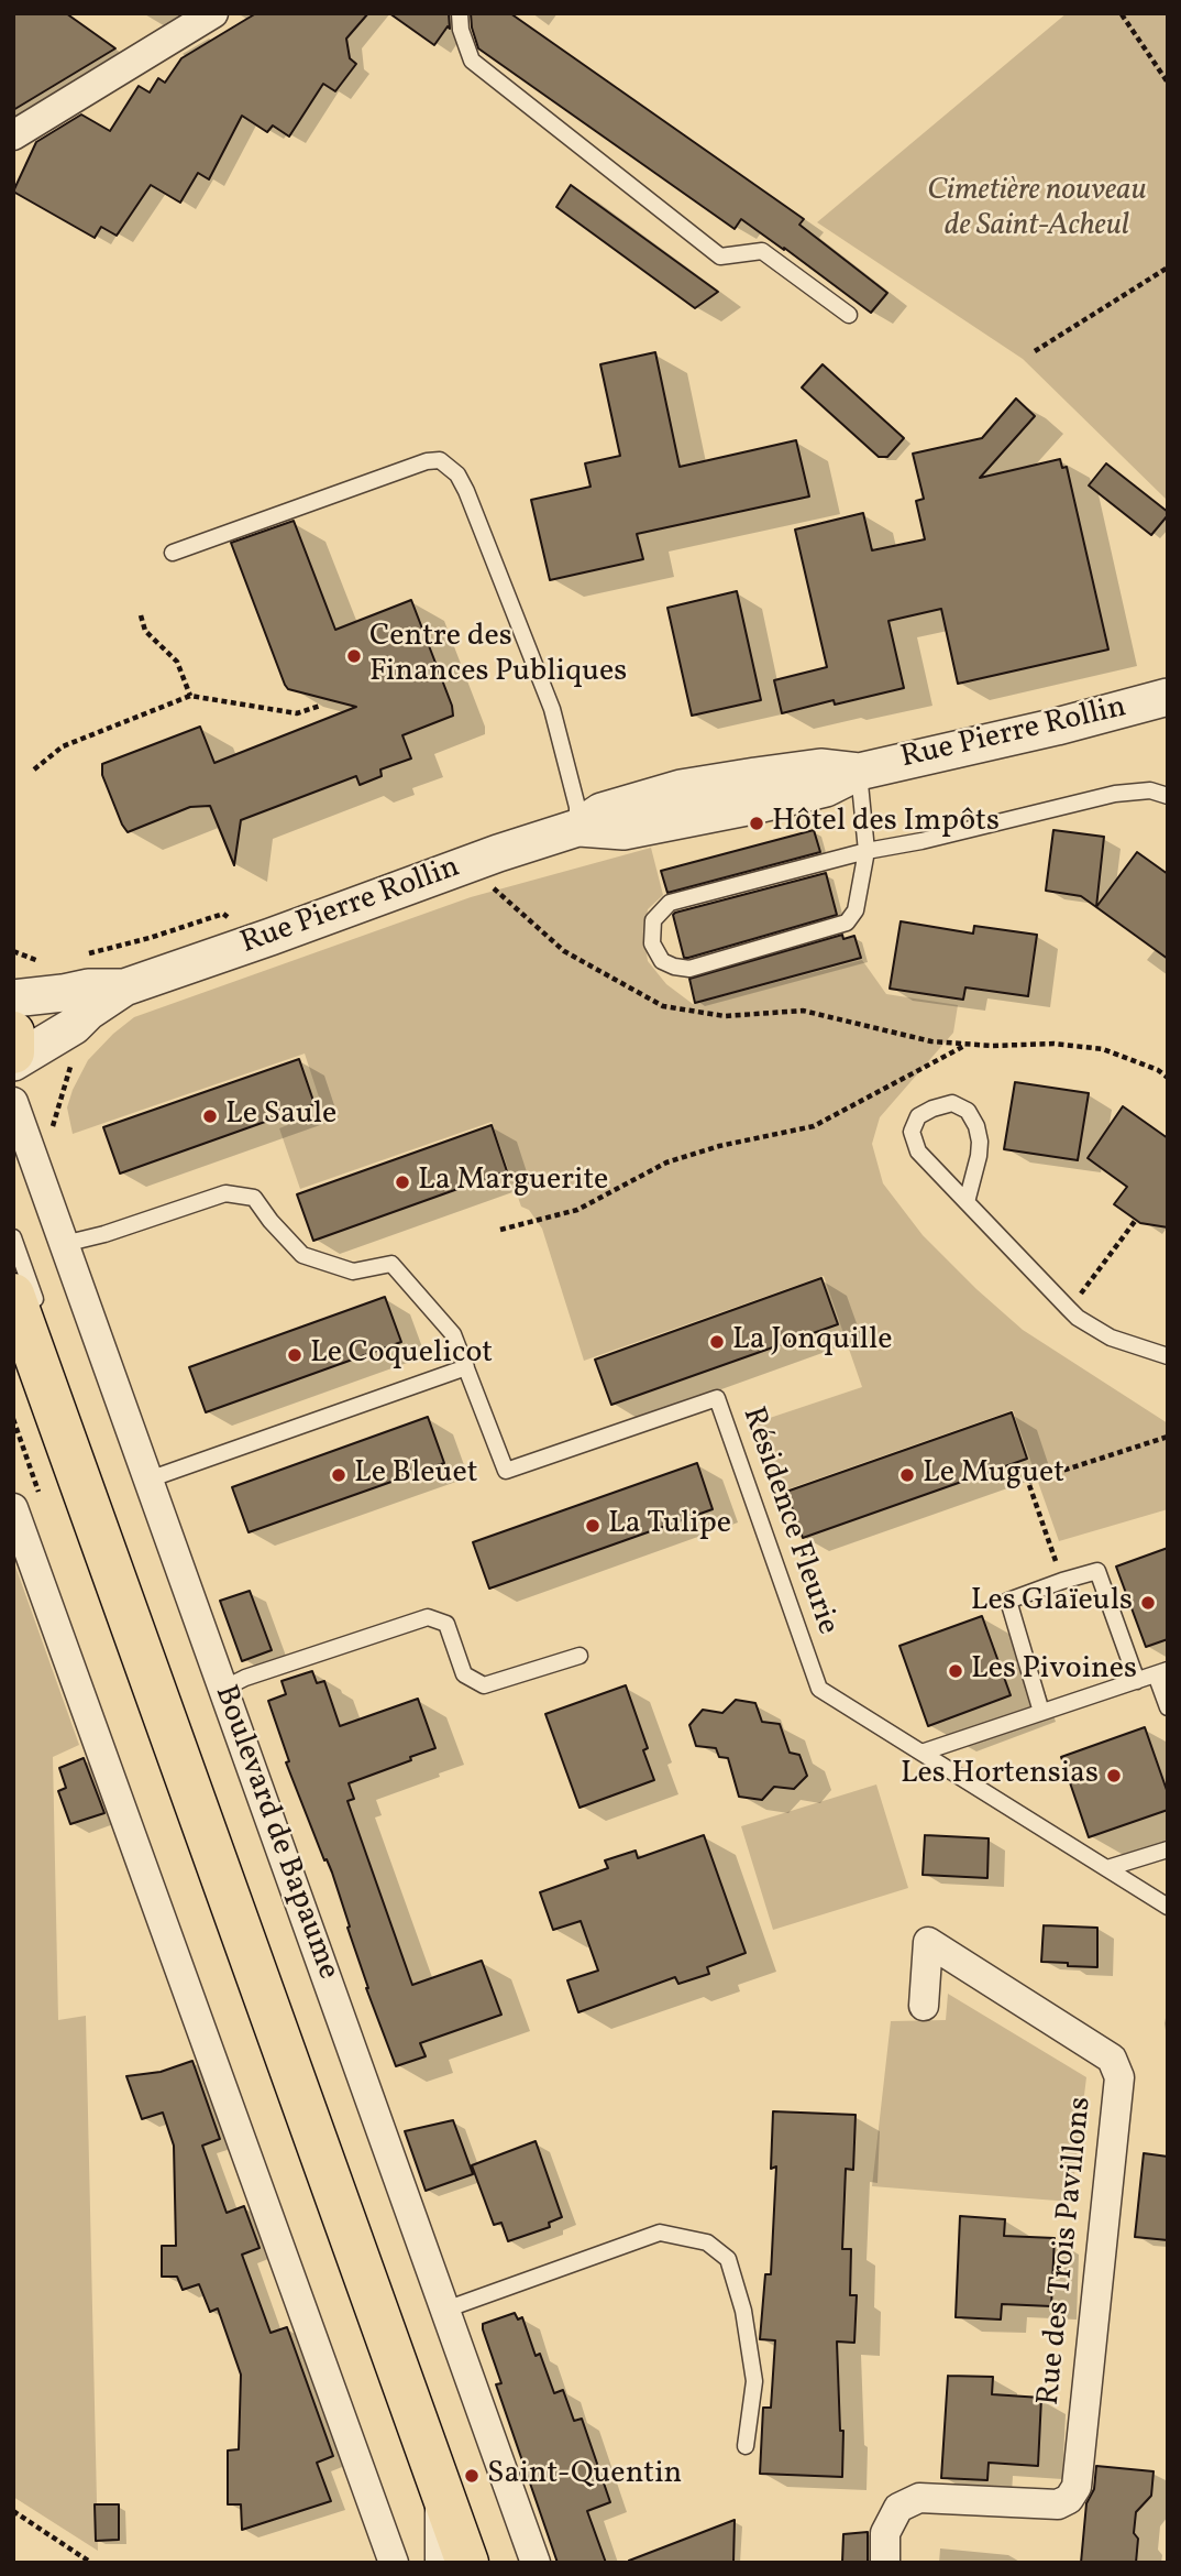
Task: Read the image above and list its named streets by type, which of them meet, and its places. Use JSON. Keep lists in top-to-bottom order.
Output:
{
  "streets": {
    "main road": ["Boulevard de Bapaume"],
    "street": ["Rue Pierre Rollin", "Rue des Trois Pavillons"],
    "lane": ["Résidence Fleurie"]
  },
  "crossings": [
    ["Résidence Fleurie", "Boulevard de Bapaume"]
  ],
  "parks": ["Cimetière nouveau de Saint-Acheul"],
  "places": [
    "Centre des Finances Publiques",
    "Hôtel des Impôts",
    "Le Saule",
    "La Marguerite",
    "La Jonquille",
    "Le Coquelicot",
    "Le Bleuet",
    "Le Muguet",
    "La Tulipe",
    "Les Glaïeuls",
    "Les Pivoines",
    "Les Hortensias",
    "Saint-Quentin"
  ]
}
